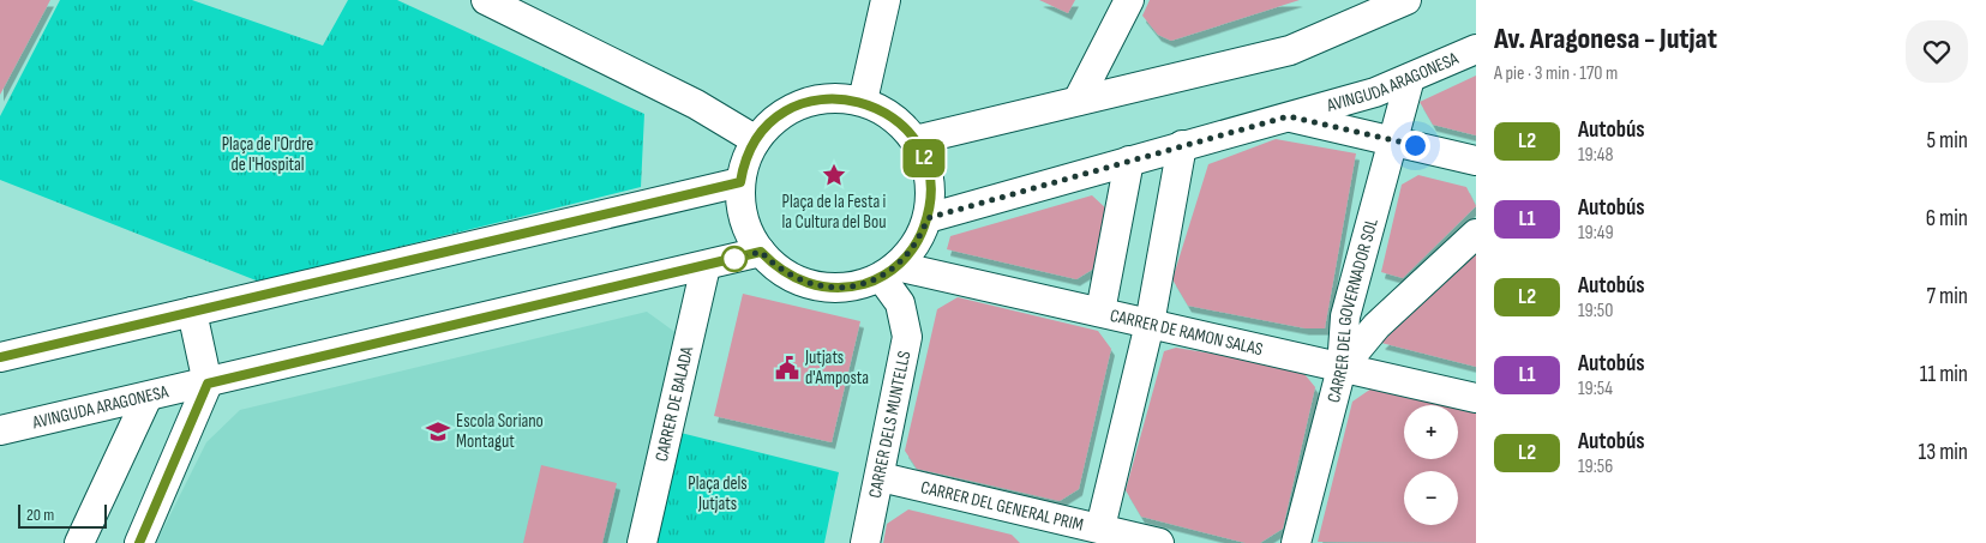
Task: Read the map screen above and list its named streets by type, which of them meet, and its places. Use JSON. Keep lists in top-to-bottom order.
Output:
{
  "streets": {
    "street": [
      "AVINGUDA ARAGONESA",
      "CARRER DEL GOVERNADOR SOL",
      "CARRER DE RAMON SALAS",
      "CARRER DE BALADA",
      "CARRER DELS MUNTELLS",
      "CARRER DEL GENERAL PRIM"
    ]
  },
  "crossings": [
    ["AVINGUDA ARAGONESA", "CARRER DEL GOVERNADOR SOL"],
    ["AVINGUDA ARAGONESA", "CARRER DE RAMON SALAS"],
    ["AVINGUDA ARAGONESA", "CARRER DE BALADA"],
    ["AVINGUDA ARAGONESA", "CARRER DELS MUNTELLS"],
    ["CARRER DEL GOVERNADOR SOL", "CARRER DE RAMON SALAS"],
    ["CARRER DE RAMON SALAS", "CARRER DELS MUNTELLS"],
    ["CARRER DELS MUNTELLS", "CARRER DEL GENERAL PRIM"]
  ],
  "parks": ["Plaça de l'Ordre de l'Hospital", "Plaça dels Jutjats"],
  "places": {
    "place": ["Plaça de la Festa i la Cultura del Bou"],
    "public building": ["Jutjats d'Amposta"],
    "school or university": ["Escola Soriano Montagut"]
  },
  "lines": ["bus line L2"],
  "scale_bar": "20 m",
  "page": {
    "on_map": "L2",
    "heading": ["Av. Aragonesa - Jutjat", "A pie · 3 min · 170 m"],
    "list": [
      {
        "mark": "L2",
        "name": "Autobús",
        "note": "19:48",
        "value": "5 min"
      },
      {
        "mark": "L1",
        "name": "Autobús",
        "note": "19:49",
        "value": "6 min"
      },
      {
        "mark": "L2",
        "name": "Autobús",
        "note": "19:50",
        "value": "7 min"
      },
      {
        "mark": "L1",
        "name": "Autobús",
        "note": "19:54",
        "value": "11 min"
      },
      {
        "mark": "L2",
        "name": "Autobús",
        "note": "19:56",
        "value": "13 min"
      }
    ],
    "map_buttons": ["+", "−"],
    "scale": "20 m"
  }
}
